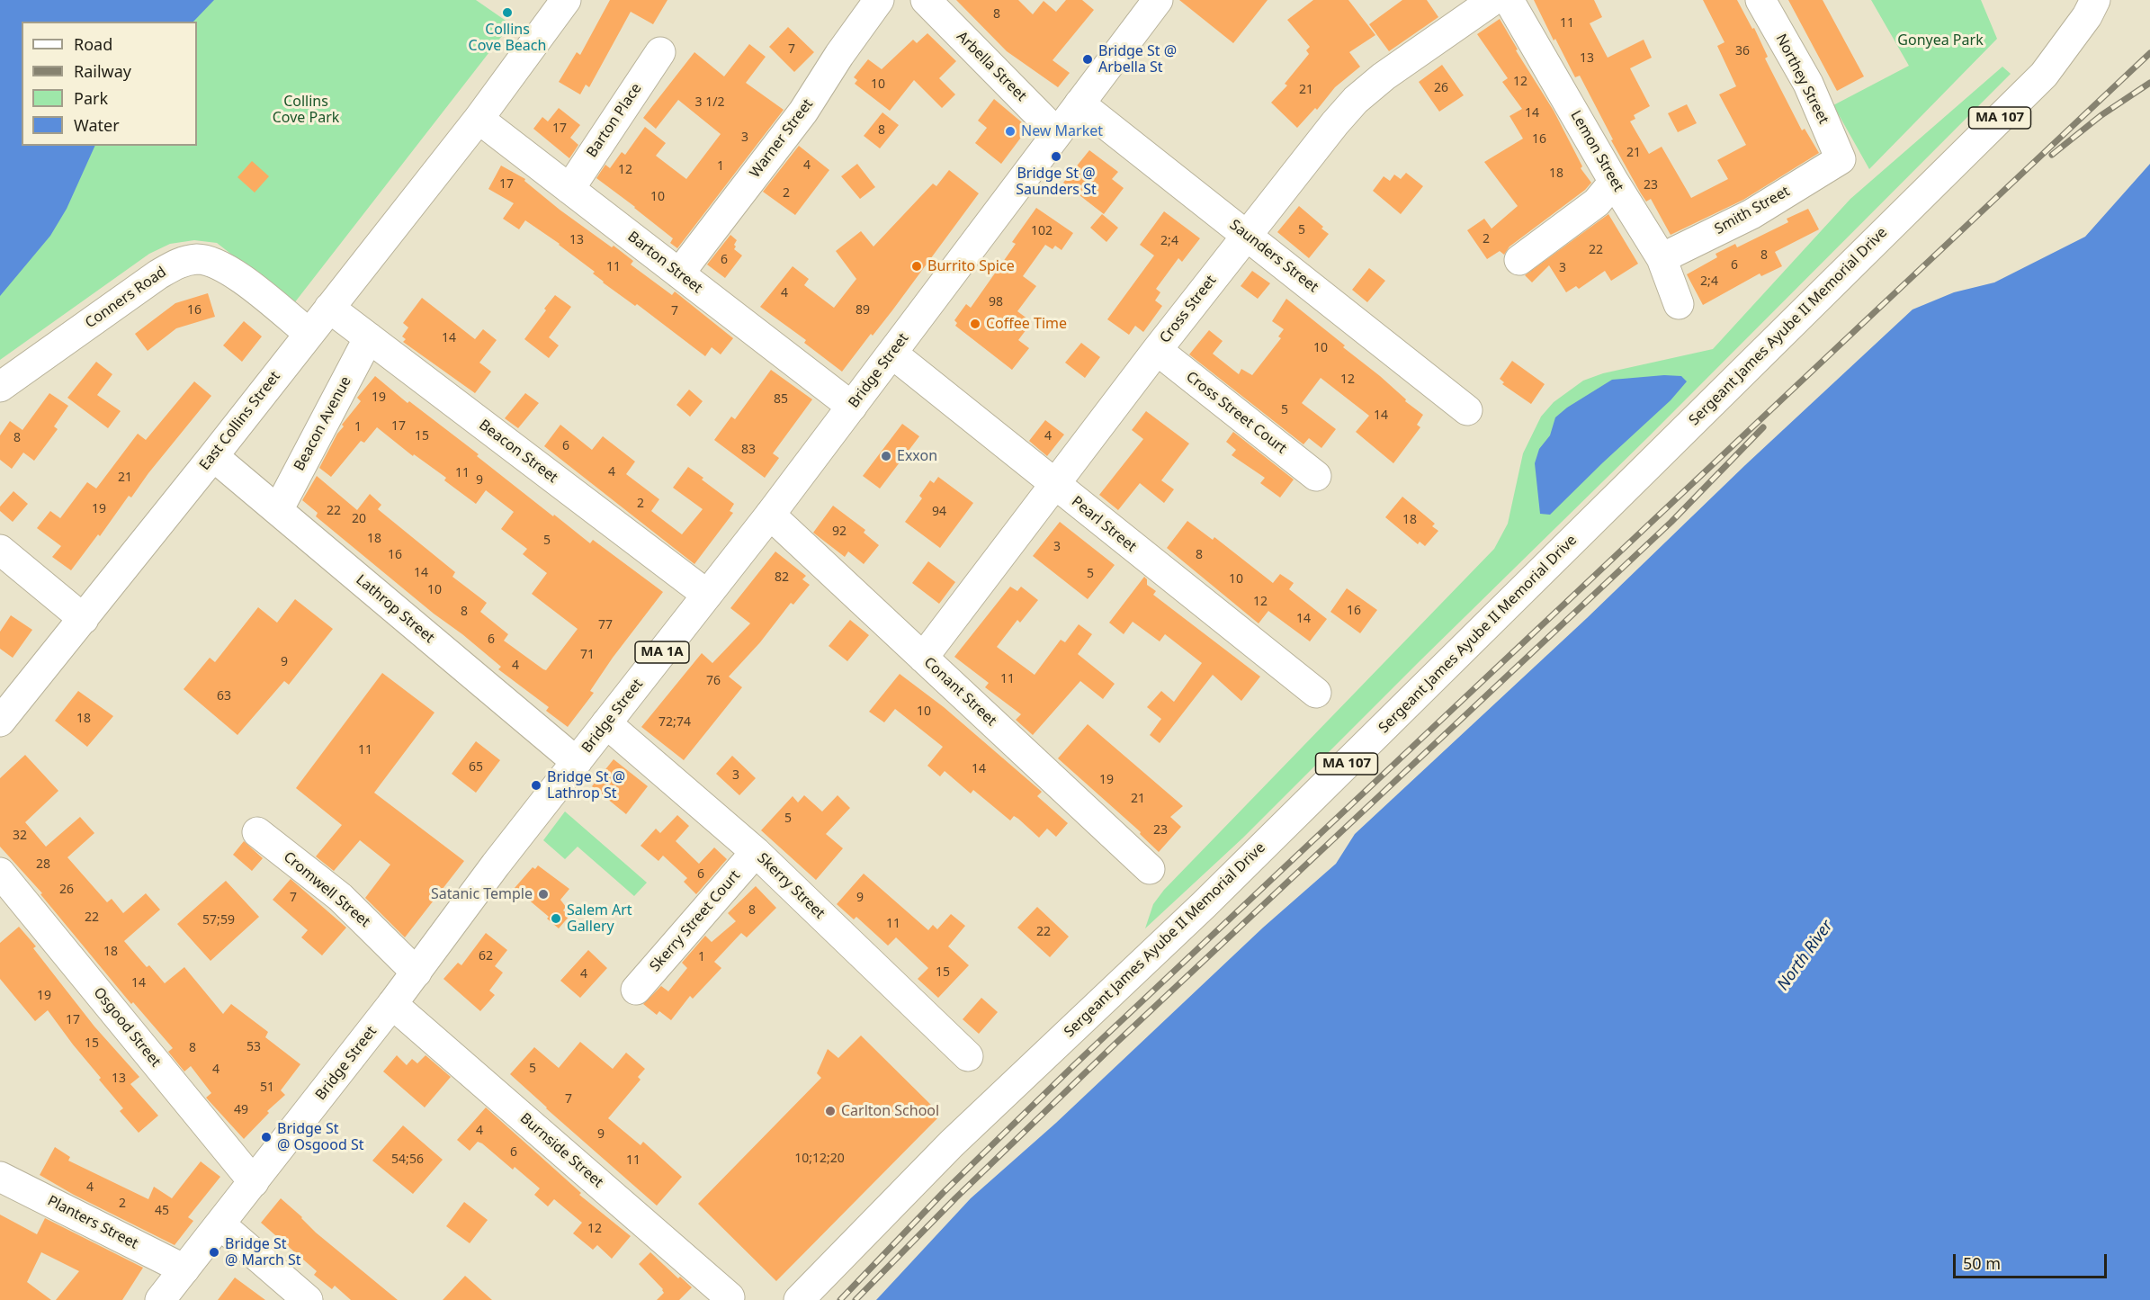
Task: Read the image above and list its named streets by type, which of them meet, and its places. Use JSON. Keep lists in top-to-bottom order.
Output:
{
  "streets": {
    "main road": [
      "Arbella Street",
      "Northey Street",
      "MA 107",
      "Barton Place",
      "Warner Street",
      "Lemon Street",
      "Smith Street",
      "Saunders Street",
      "Barton Street",
      "Conners Road",
      "Cross Street",
      "Sergeant James Ayube II Memorial Drive",
      "Bridge Street",
      "Cross Street Court",
      "East Collins Street",
      "Beacon Avenue",
      "Beacon Street",
      "Pearl Street",
      "Lathrop Street",
      "MA 1A",
      "Conant Street",
      "Skerry Street",
      "Cromwell Street",
      "Skerry Street Court",
      "Osgood Street",
      "Burnside Street",
      "Planters Street"
    ]
  },
  "crossings": [
    ["Arbella Street", "Bridge Street"],
    ["Northey Street", "Smith Street"],
    ["Barton Place", "Barton Street"],
    ["Warner Street", "Barton Street"],
    ["Lemon Street", "Smith Street"],
    ["Saunders Street", "Cross Street"],
    ["Saunders Street", "Bridge Street"],
    ["Barton Street", "Bridge Street"],
    ["Barton Street", "East Collins Street"],
    ["Conners Road", "East Collins Street"],
    ["Cross Street", "Cross Street Court"],
    ["Cross Street", "Pearl Street"],
    ["Cross Street", "Conant Street"],
    ["Bridge Street", "Beacon Street"],
    ["Bridge Street", "Pearl Street"],
    ["Bridge Street", "Lathrop Street"],
    ["Bridge Street", "Conant Street"],
    ["Bridge Street", "Skerry Street"],
    ["Bridge Street", "Cromwell Street"],
    ["Bridge Street", "Osgood Street"],
    ["Bridge Street", "Burnside Street"],
    ["Bridge Street", "Planters Street"],
    ["East Collins Street", "Beacon Street"],
    ["East Collins Street", "Lathrop Street"],
    ["Beacon Avenue", "Beacon Street"],
    ["Beacon Avenue", "Lathrop Street"],
    ["Skerry Street", "Skerry Street Court"]
  ],
  "water": ["North River"],
  "parks": ["Gonyea Park", "Collins Cove Park"],
  "places": [
    "Collins Cove Beach",
    "Bridge St @ Arbella St",
    "New Market",
    "Bridge St @ Saunders St",
    "Burrito Spice",
    "Coffee Time",
    "Exxon",
    "Bridge St @ Lathrop St",
    "Satanic Temple",
    "Salem Art Gallery",
    "Carlton School",
    "Bridge St @ Osgood St",
    "Bridge St @ March St"
  ],
  "house_numbers": [
    "8",
    "11",
    "7",
    "36",
    "13",
    "12",
    "10",
    "26",
    "21",
    "3 1/2",
    "14",
    "17",
    "8",
    "3",
    "16",
    "21",
    "4",
    "1",
    "12",
    "18",
    "17",
    "23",
    "2",
    "10",
    "5",
    "102",
    "2",
    "13",
    "2;4",
    "22",
    "8",
    "6",
    "6",
    "11",
    "3",
    "2;4",
    "4",
    "98",
    "16",
    "89",
    "7",
    "14",
    "10",
    "12",
    "19",
    "85",
    "5",
    "14",
    "17",
    "1",
    "15",
    "4",
    "8",
    "6",
    "83",
    "4",
    "11",
    "21",
    "9",
    "2",
    "19",
    "22",
    "94",
    "20",
    "18",
    "92",
    "18",
    "5",
    "3",
    "16",
    "8",
    "14",
    "5",
    "82",
    "10",
    "10",
    "12",
    "16",
    "8",
    "14",
    "77",
    "6",
    "71",
    "9",
    "4",
    "11",
    "76",
    "63",
    "10",
    "18",
    "72;74",
    "11",
    "65",
    "14",
    "3",
    "19",
    "21",
    "5",
    "23",
    "32",
    "28",
    "6",
    "26",
    "7",
    "9",
    "8",
    "22",
    "57;59",
    "11",
    "22",
    "18",
    "62",
    "1",
    "15",
    "4",
    "14",
    "19",
    "17",
    "15",
    "53",
    "8",
    "5",
    "4",
    "13",
    "51",
    "7",
    "49",
    "4",
    "9",
    "6",
    "10;12;20",
    "54;56",
    "11",
    "4",
    "2",
    "45",
    "12"
  ],
  "legend": [
    "Road",
    "Railway",
    "Park",
    "Water"
  ],
  "scale_bar": "50 m"
}
